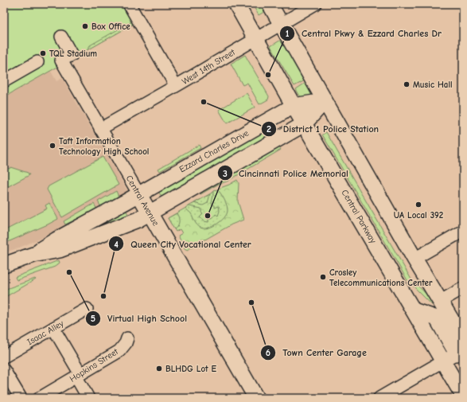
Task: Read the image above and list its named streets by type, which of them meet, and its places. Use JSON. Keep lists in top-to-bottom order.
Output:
{
  "streets": {
    "main road": ["Ezzard Charles Drive", "Central Avenue", "Central Parkway"],
    "street": ["West 14th Street", "Isaac Alley", "Hopkins Street"]
  },
  "crossings": [
    ["West 14th Street", "Central Avenue"],
    ["West 14th Street", "Central Parkway"],
    ["Ezzard Charles Drive", "Central Avenue"],
    ["Ezzard Charles Drive", "Central Parkway"]
  ],
  "places": [
    "Box Office",
    "TQL Stadium",
    "Central Pkwy & Ezzard Charles Dr",
    "Music Hall",
    "District 1 Police Station",
    "Taft Information Technology High School",
    "UA Local 392",
    "Cincinnati Police Memorial",
    "Virtual High School",
    "Crosley Telecommunications Center",
    "Queen City Vocational Center",
    "Town Center Garage",
    "BLHDG Lot E"
  ]
}
